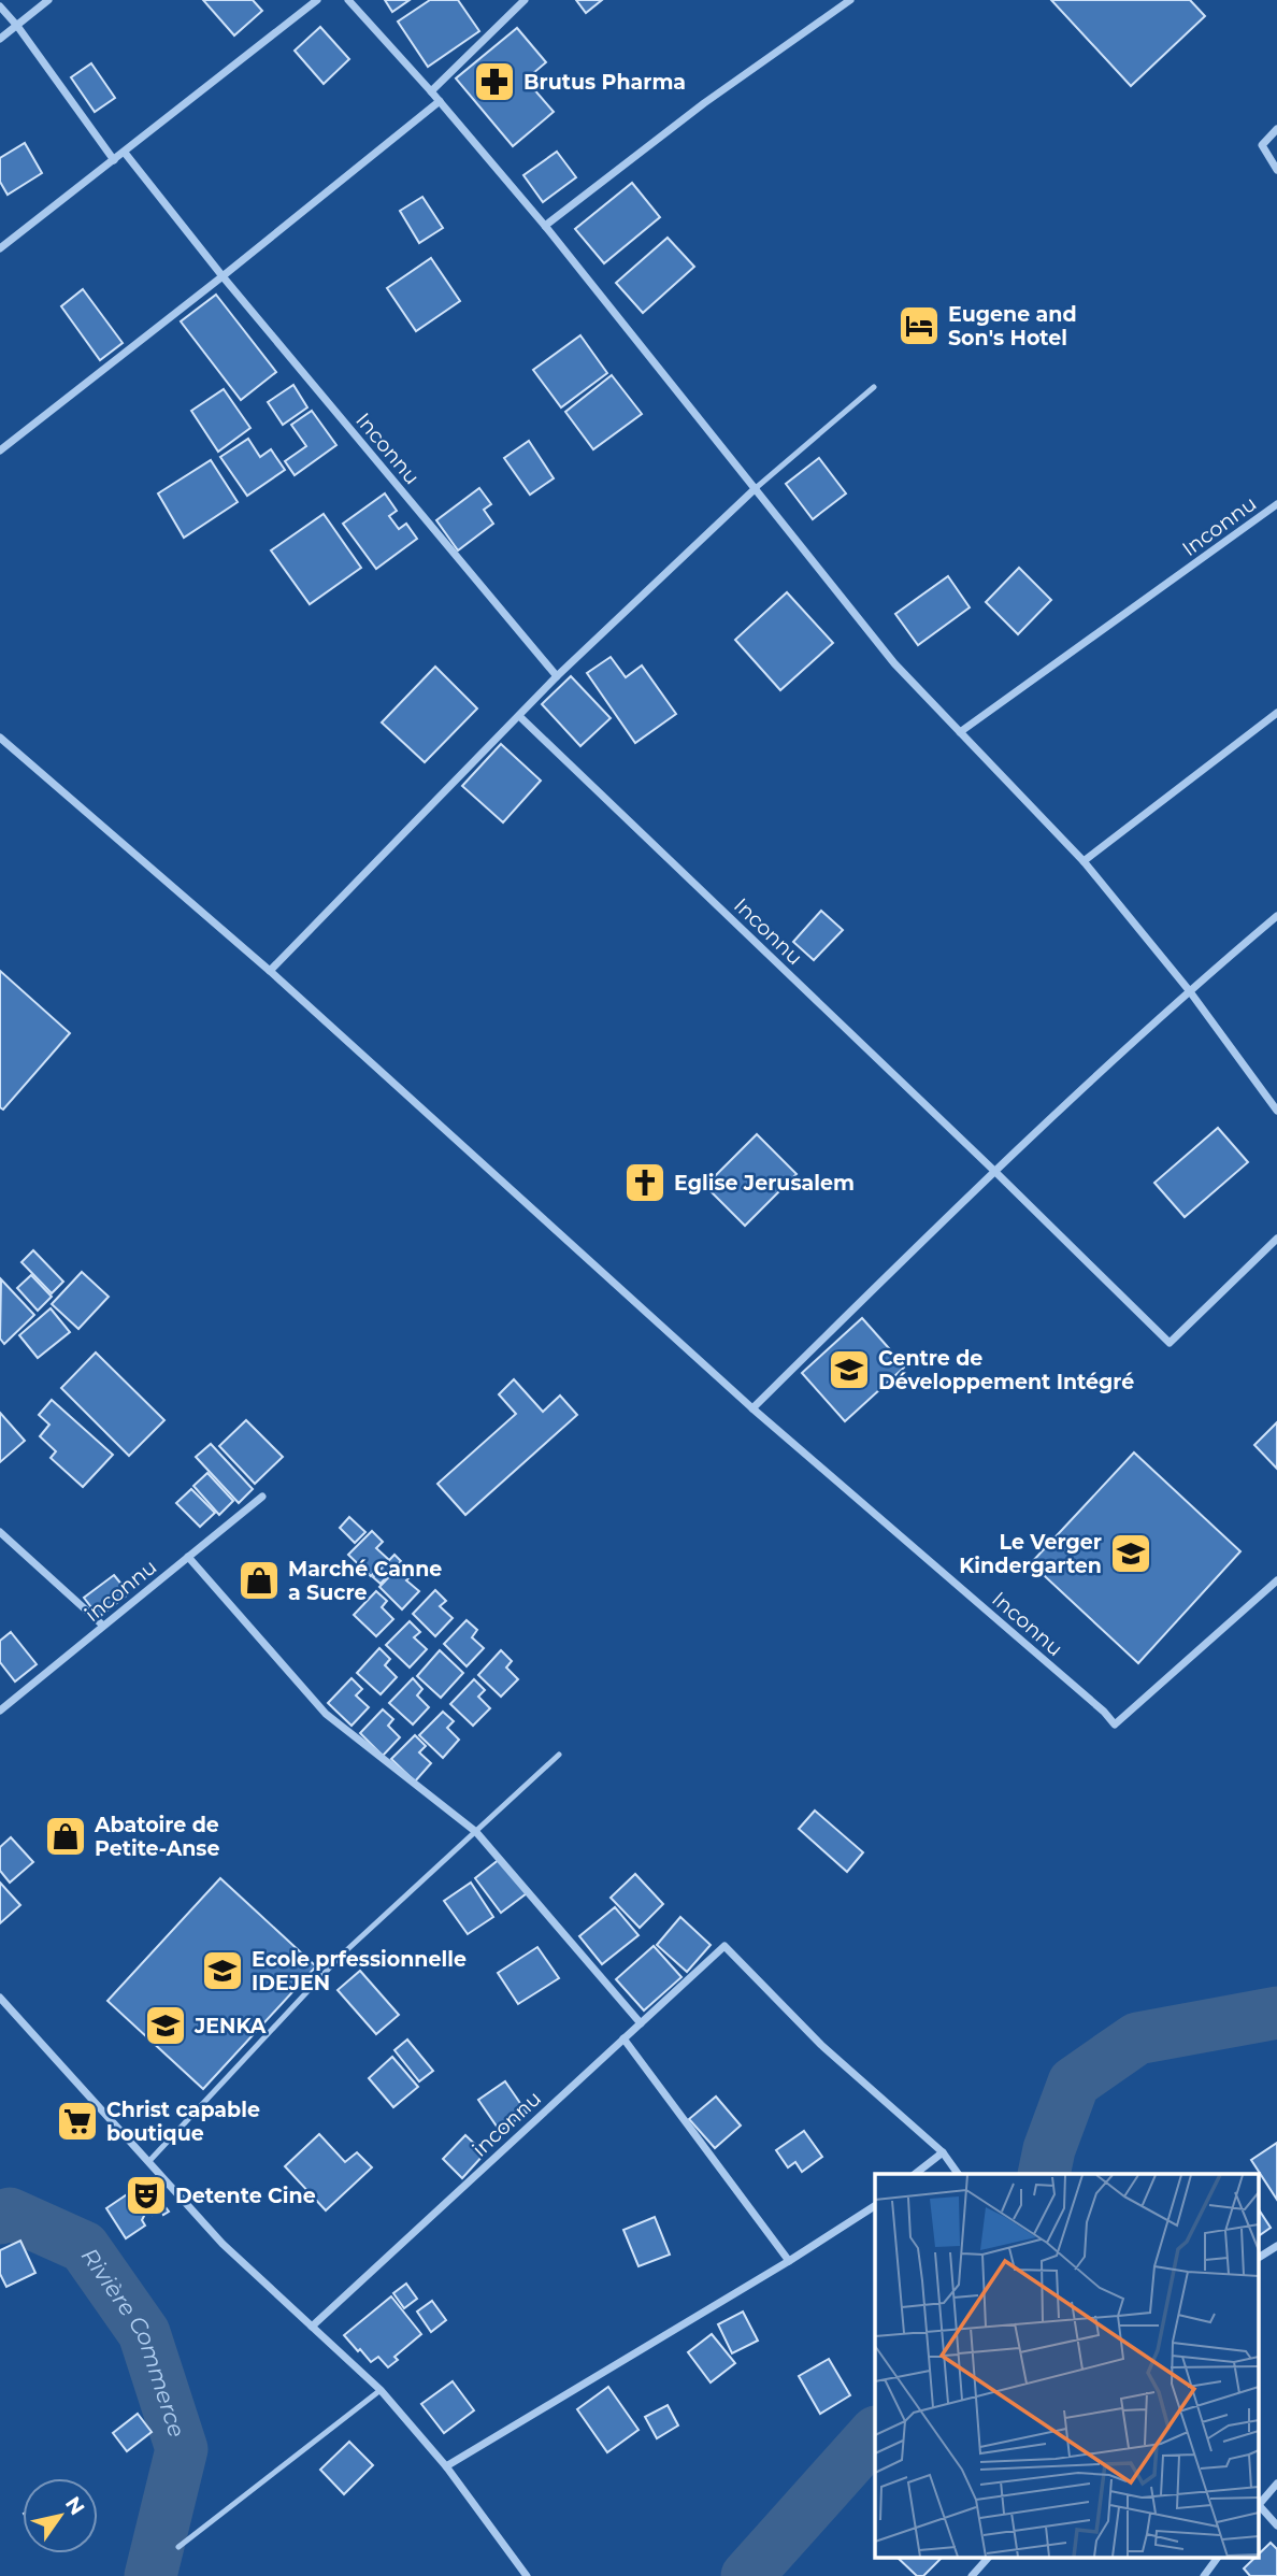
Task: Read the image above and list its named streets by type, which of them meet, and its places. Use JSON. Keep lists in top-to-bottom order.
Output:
{
  "streets": {
    "street": ["Inconnu", "inconnu"]
  },
  "water": ["Rivière Commerce"],
  "places": {
    "pharmacy": ["Brutus Pharma"],
    "hotel": ["Eugene and Son's Hotel"],
    "church": ["Eglise Jerusalem"],
    "school or university": [
      "Centre de Développement Intégré",
      "Le Verger Kindergarten",
      "Ecole prfessionnelle IDEJEN",
      "JENKA"
    ],
    "shop": ["Marché Canne a Sucre", "Abatoire de Petite-Anse"],
    "supermarket": ["Christ capable boutique"],
    "theatre": ["Detente Cine"]
  },
  "north": "top right"
}
